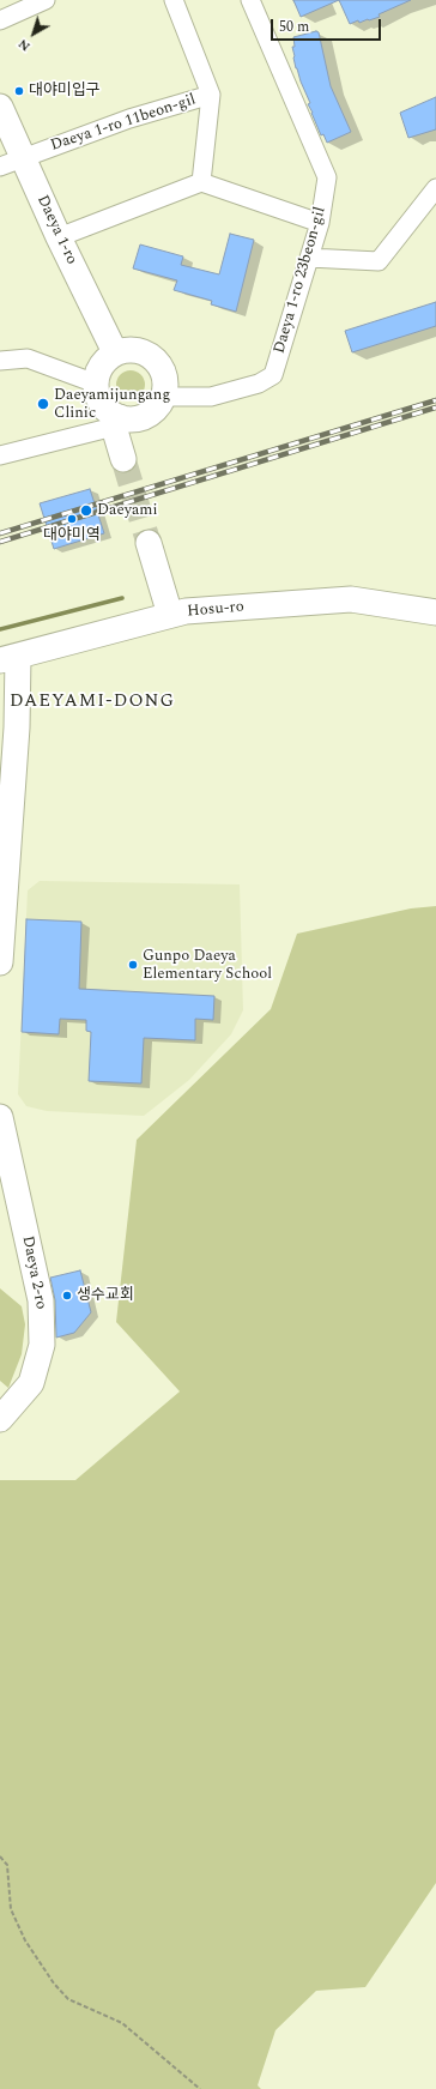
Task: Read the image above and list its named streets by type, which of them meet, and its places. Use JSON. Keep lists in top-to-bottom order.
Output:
{
  "streets": {
    "street": [
      "Daeya 1-ro 11beon-gil",
      "Daeya 1-ro",
      "Daeya 1-ro 23beon-gil",
      "Hosu-ro",
      "Daeya 2-ro"
    ]
  },
  "crossings": [
    ["Daeya 1-ro 11beon-gil", "Daeya 1-ro"],
    ["Daeya 1-ro", "Daeya 1-ro 23beon-gil"]
  ],
  "districts": ["DAEYAMI-DONG"],
  "places": [
    "대야미입구",
    "Daeyamijungang Clinic",
    "Daeyami",
    "대야미역",
    "Gunpo Daeya Elementary School",
    "생수교회"
  ],
  "scale_bar": "50 m",
  "north": "bottom left"
}
